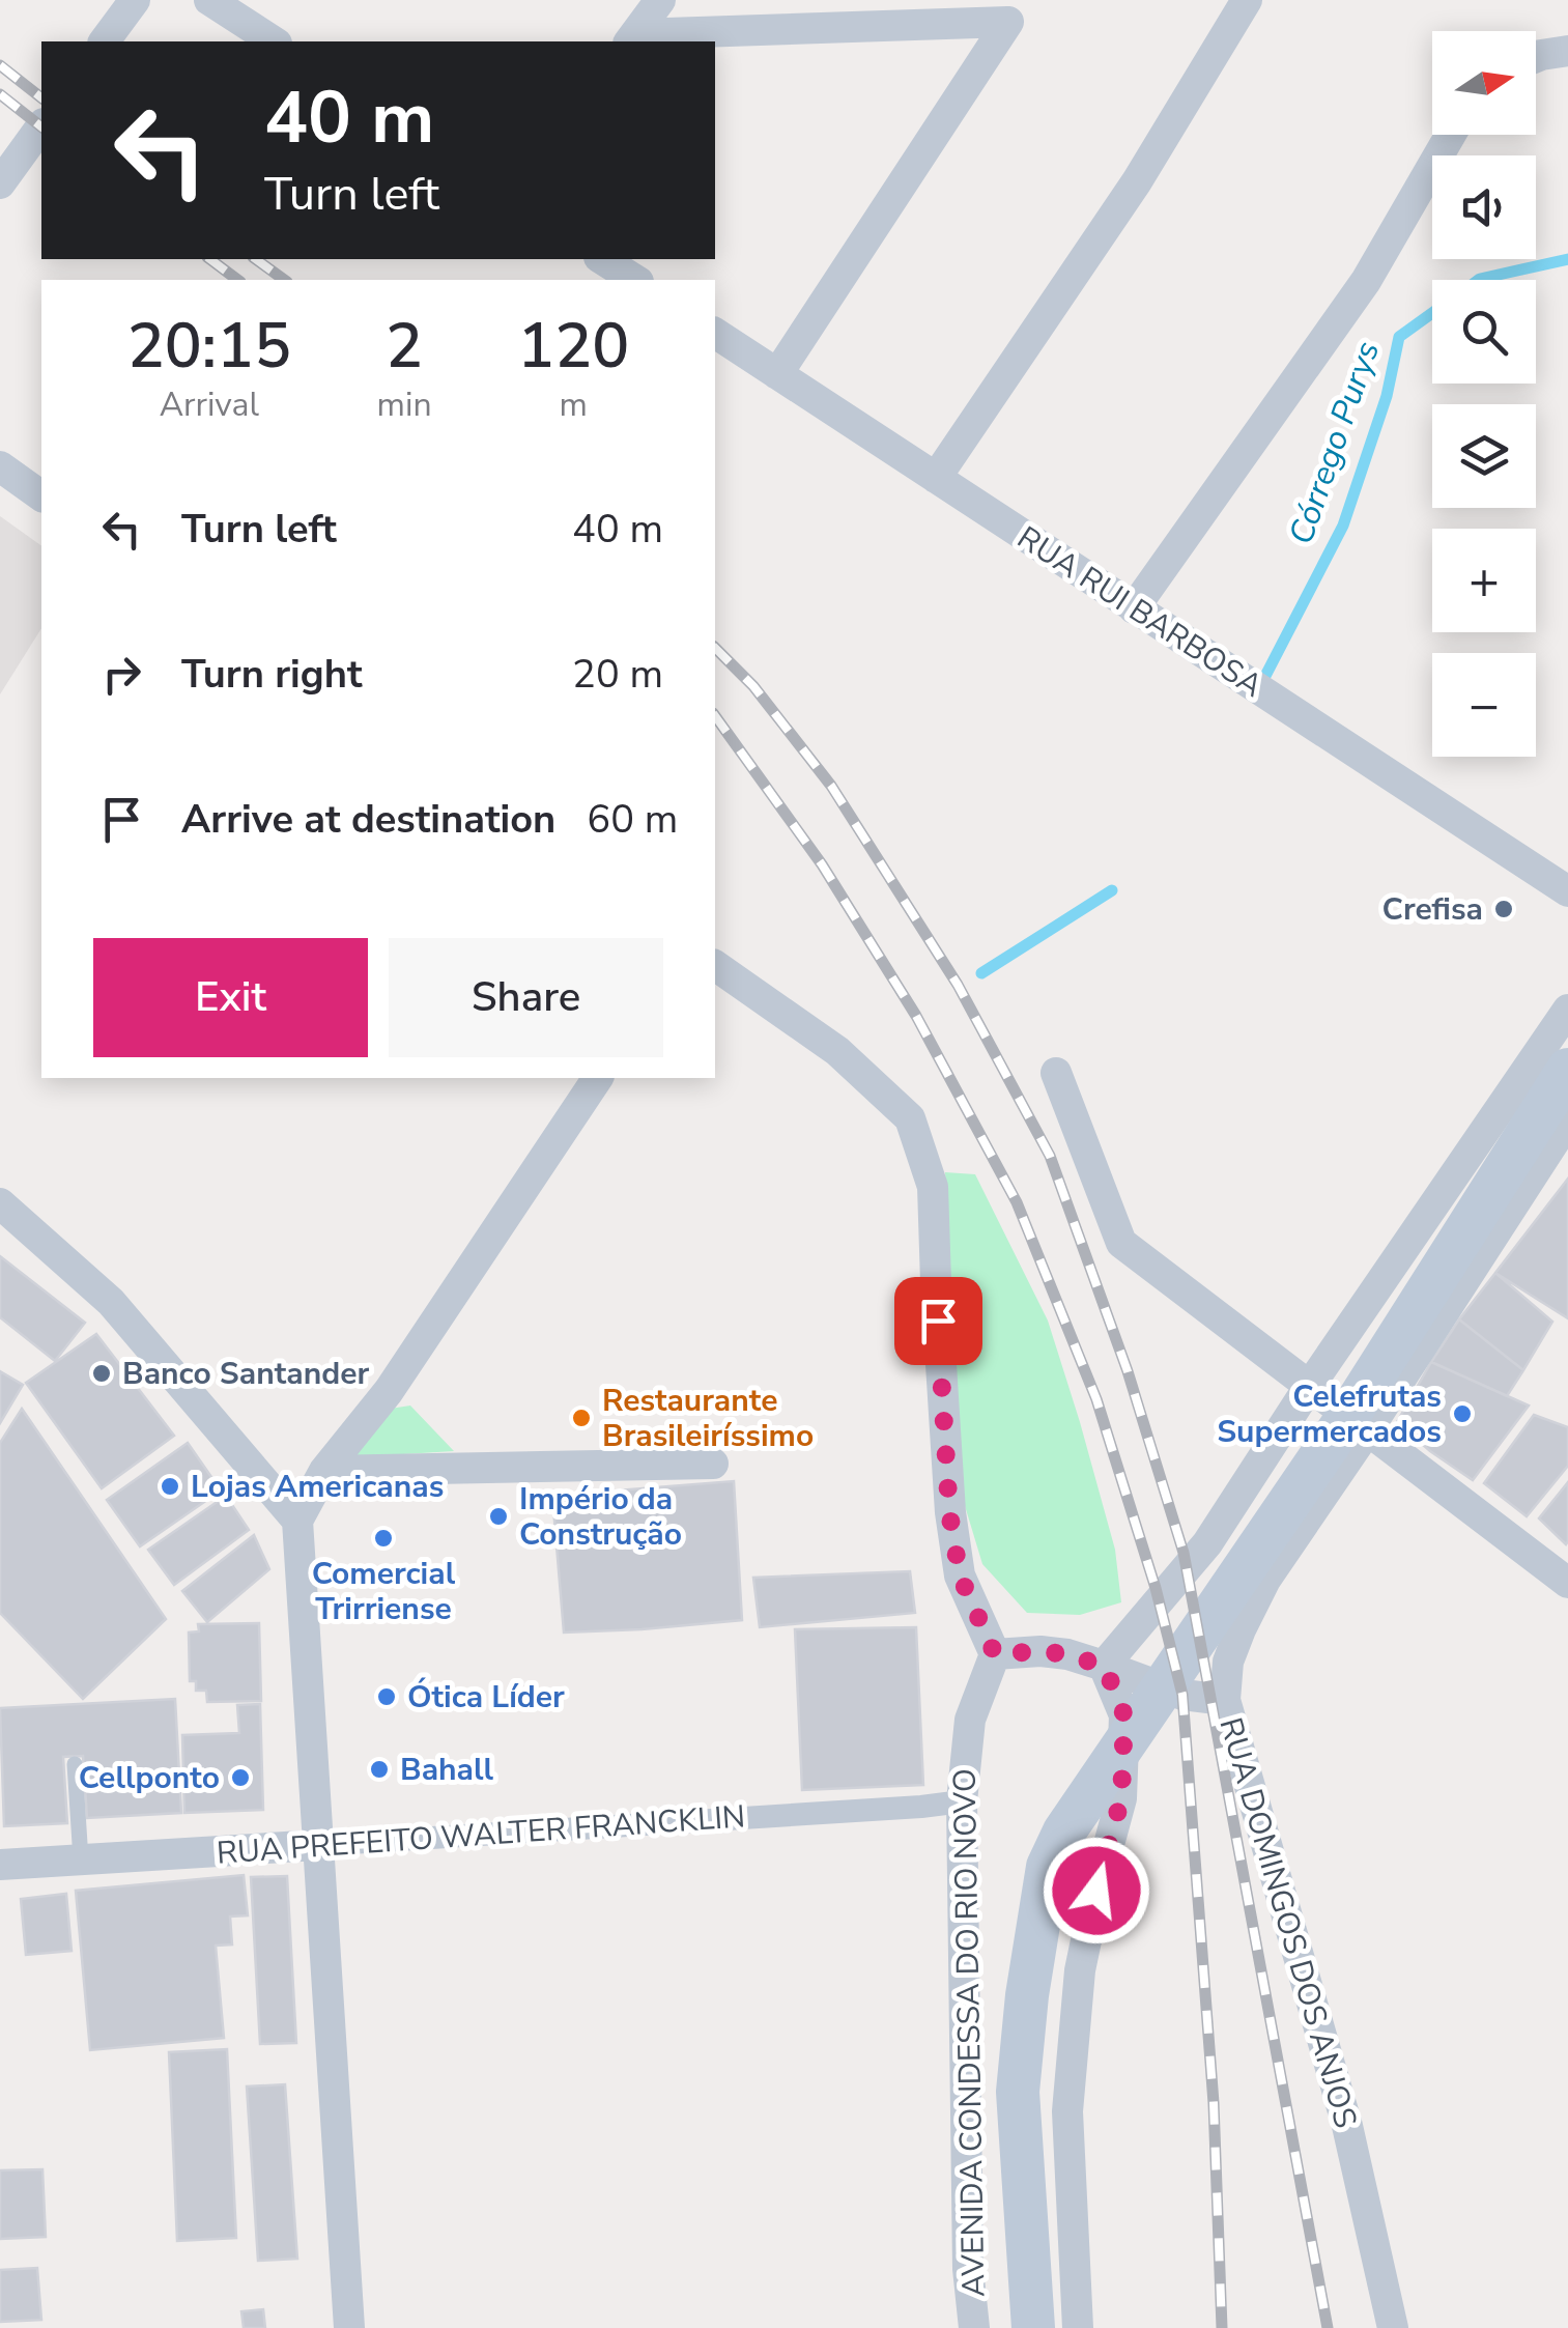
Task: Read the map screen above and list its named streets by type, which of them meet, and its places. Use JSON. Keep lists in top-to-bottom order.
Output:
{
  "streets": {
    "street": [
      "RUA RUI BARBOSA",
      "RUA PREFEITO WALTER FRANCKLIN",
      "RUA DOMINGOS DOS ANJOS",
      "AVENIDA CONDESSA DO RIO NOVO"
    ]
  },
  "crossings": [
    ["RUA PREFEITO WALTER FRANCKLIN", "AVENIDA CONDESSA DO RIO NOVO"]
  ],
  "water": ["Córrego Purys"],
  "places": [
    "Crefisa",
    "Banco Santander",
    "Celefrutas Supermercados",
    "Restaurante Brasileiríssimo",
    "Lojas Americanas",
    "Império da Construção",
    "Comercial Trirriense",
    "Ótica Líder",
    "Bahall",
    "Cellponto"
  ],
  "north": "right",
  "page": {
    "map_buttons": ["+", "−"],
    "turn": ["40 m", "Turn left"],
    "eta": [
      "20:15",
      "Arrival",
      "2",
      "min",
      "120",
      "m"
    ],
    "list": [
      {
        "name": "Turn left",
        "value": "40 m"
      },
      {
        "name": "Turn right",
        "value": "20 m"
      },
      {
        "name": "Arrive at destination",
        "value": "60 m"
      }
    ],
    "buttons": ["Exit", "Share"]
  }
}
